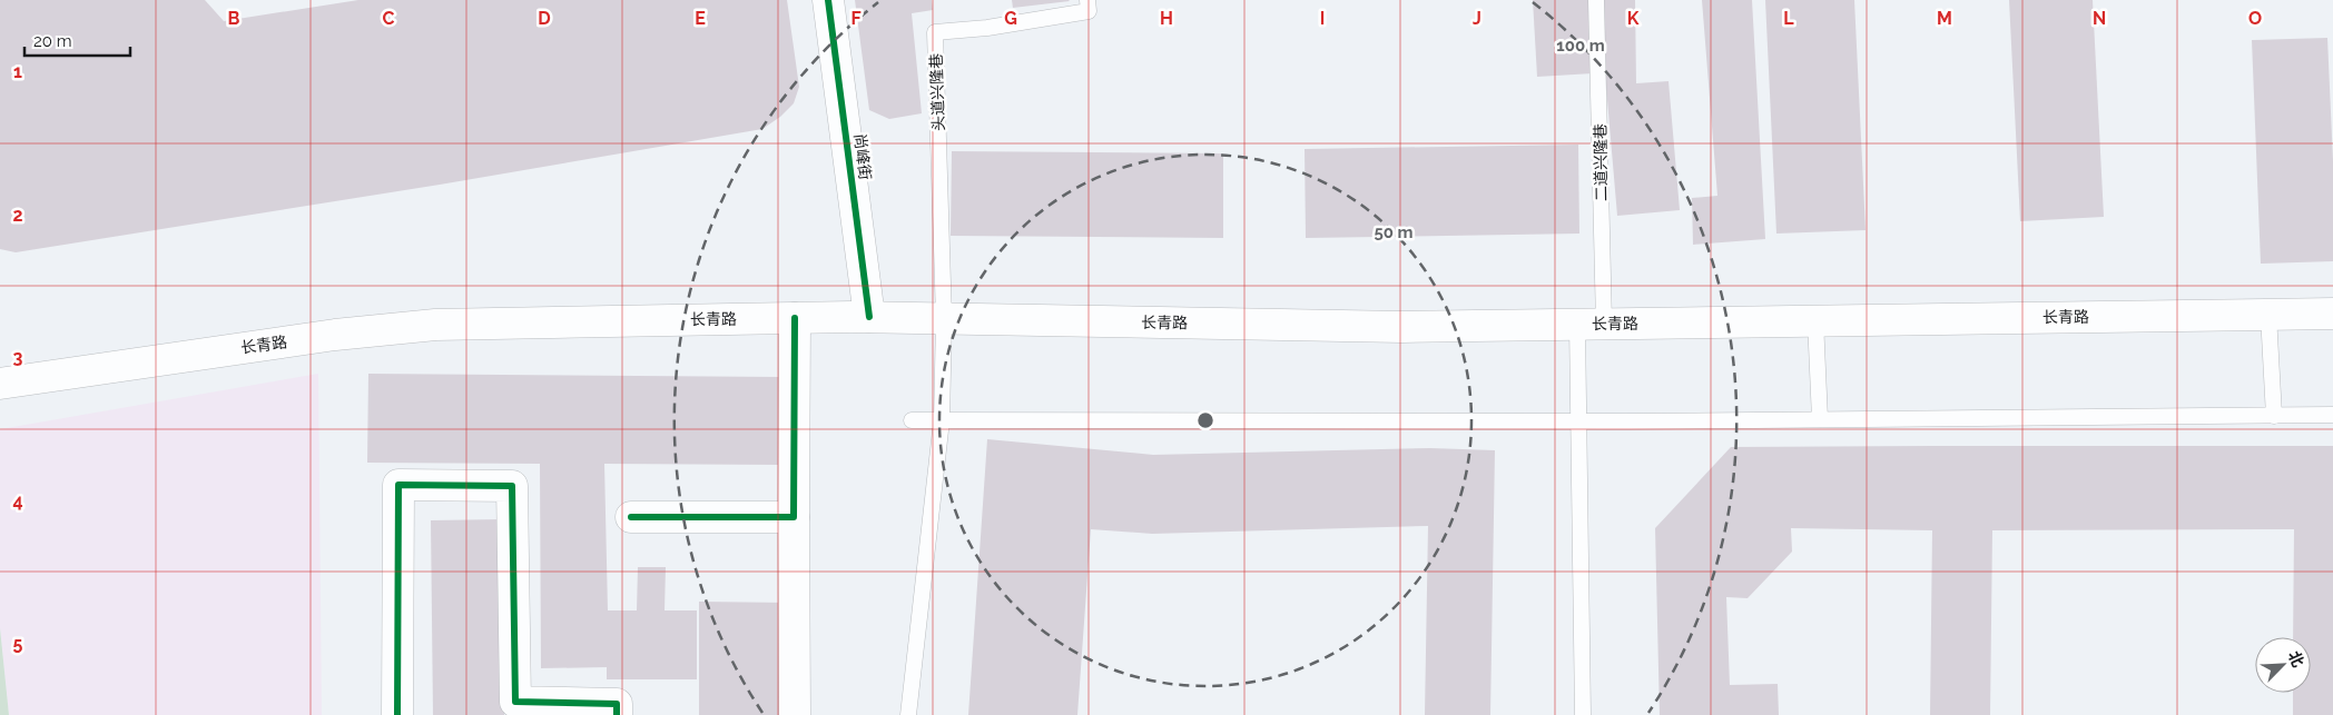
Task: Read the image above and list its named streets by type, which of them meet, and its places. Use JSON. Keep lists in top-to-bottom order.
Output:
{
  "streets": {
    "main road": ["尚峰街", "长青路"],
    "lane": ["头道兴隆巷", "二道兴隆巷"]
  },
  "crossings": [
    ["头道兴隆巷", "长青路"],
    ["尚峰街", "长青路"],
    ["二道兴隆巷", "长青路"]
  ],
  "scale_bar": "20 m",
  "north": "top right",
  "grid": {
    "columns": [
      "B",
      "C",
      "D",
      "E",
      "F",
      "G",
      "H",
      "I",
      "J",
      "K",
      "L",
      "M",
      "N",
      "O"
    ],
    "rows": [
      "1",
      "2",
      "3",
      "4",
      "5"
    ]
  },
  "rings": ["100 m", "50 m"]
}
